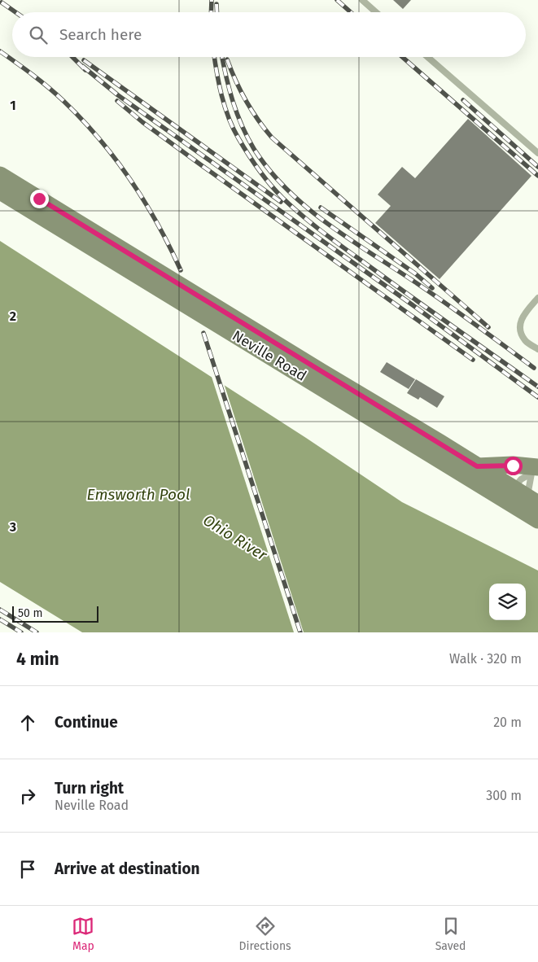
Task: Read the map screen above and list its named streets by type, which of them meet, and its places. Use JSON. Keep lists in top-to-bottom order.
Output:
{
  "streets": {
    "main road": ["Neville Road"]
  },
  "water": ["Emsworth Pool", "Ohio River"],
  "scale_bar": "50 m",
  "page": {
    "search": "Search here",
    "scale": "50 m",
    "heading": ["4 min", "Walk · 320 m"],
    "list": [
      ["Continue", "20 m"],
      ["Turn right", "Neville Road", "300 m"],
      "Arrive at destination"
    ],
    "nav": ["Map", "Directions", "Saved"]
  },
  "grid": {
    "rows": ["1", "2", "3"]
  }
}
